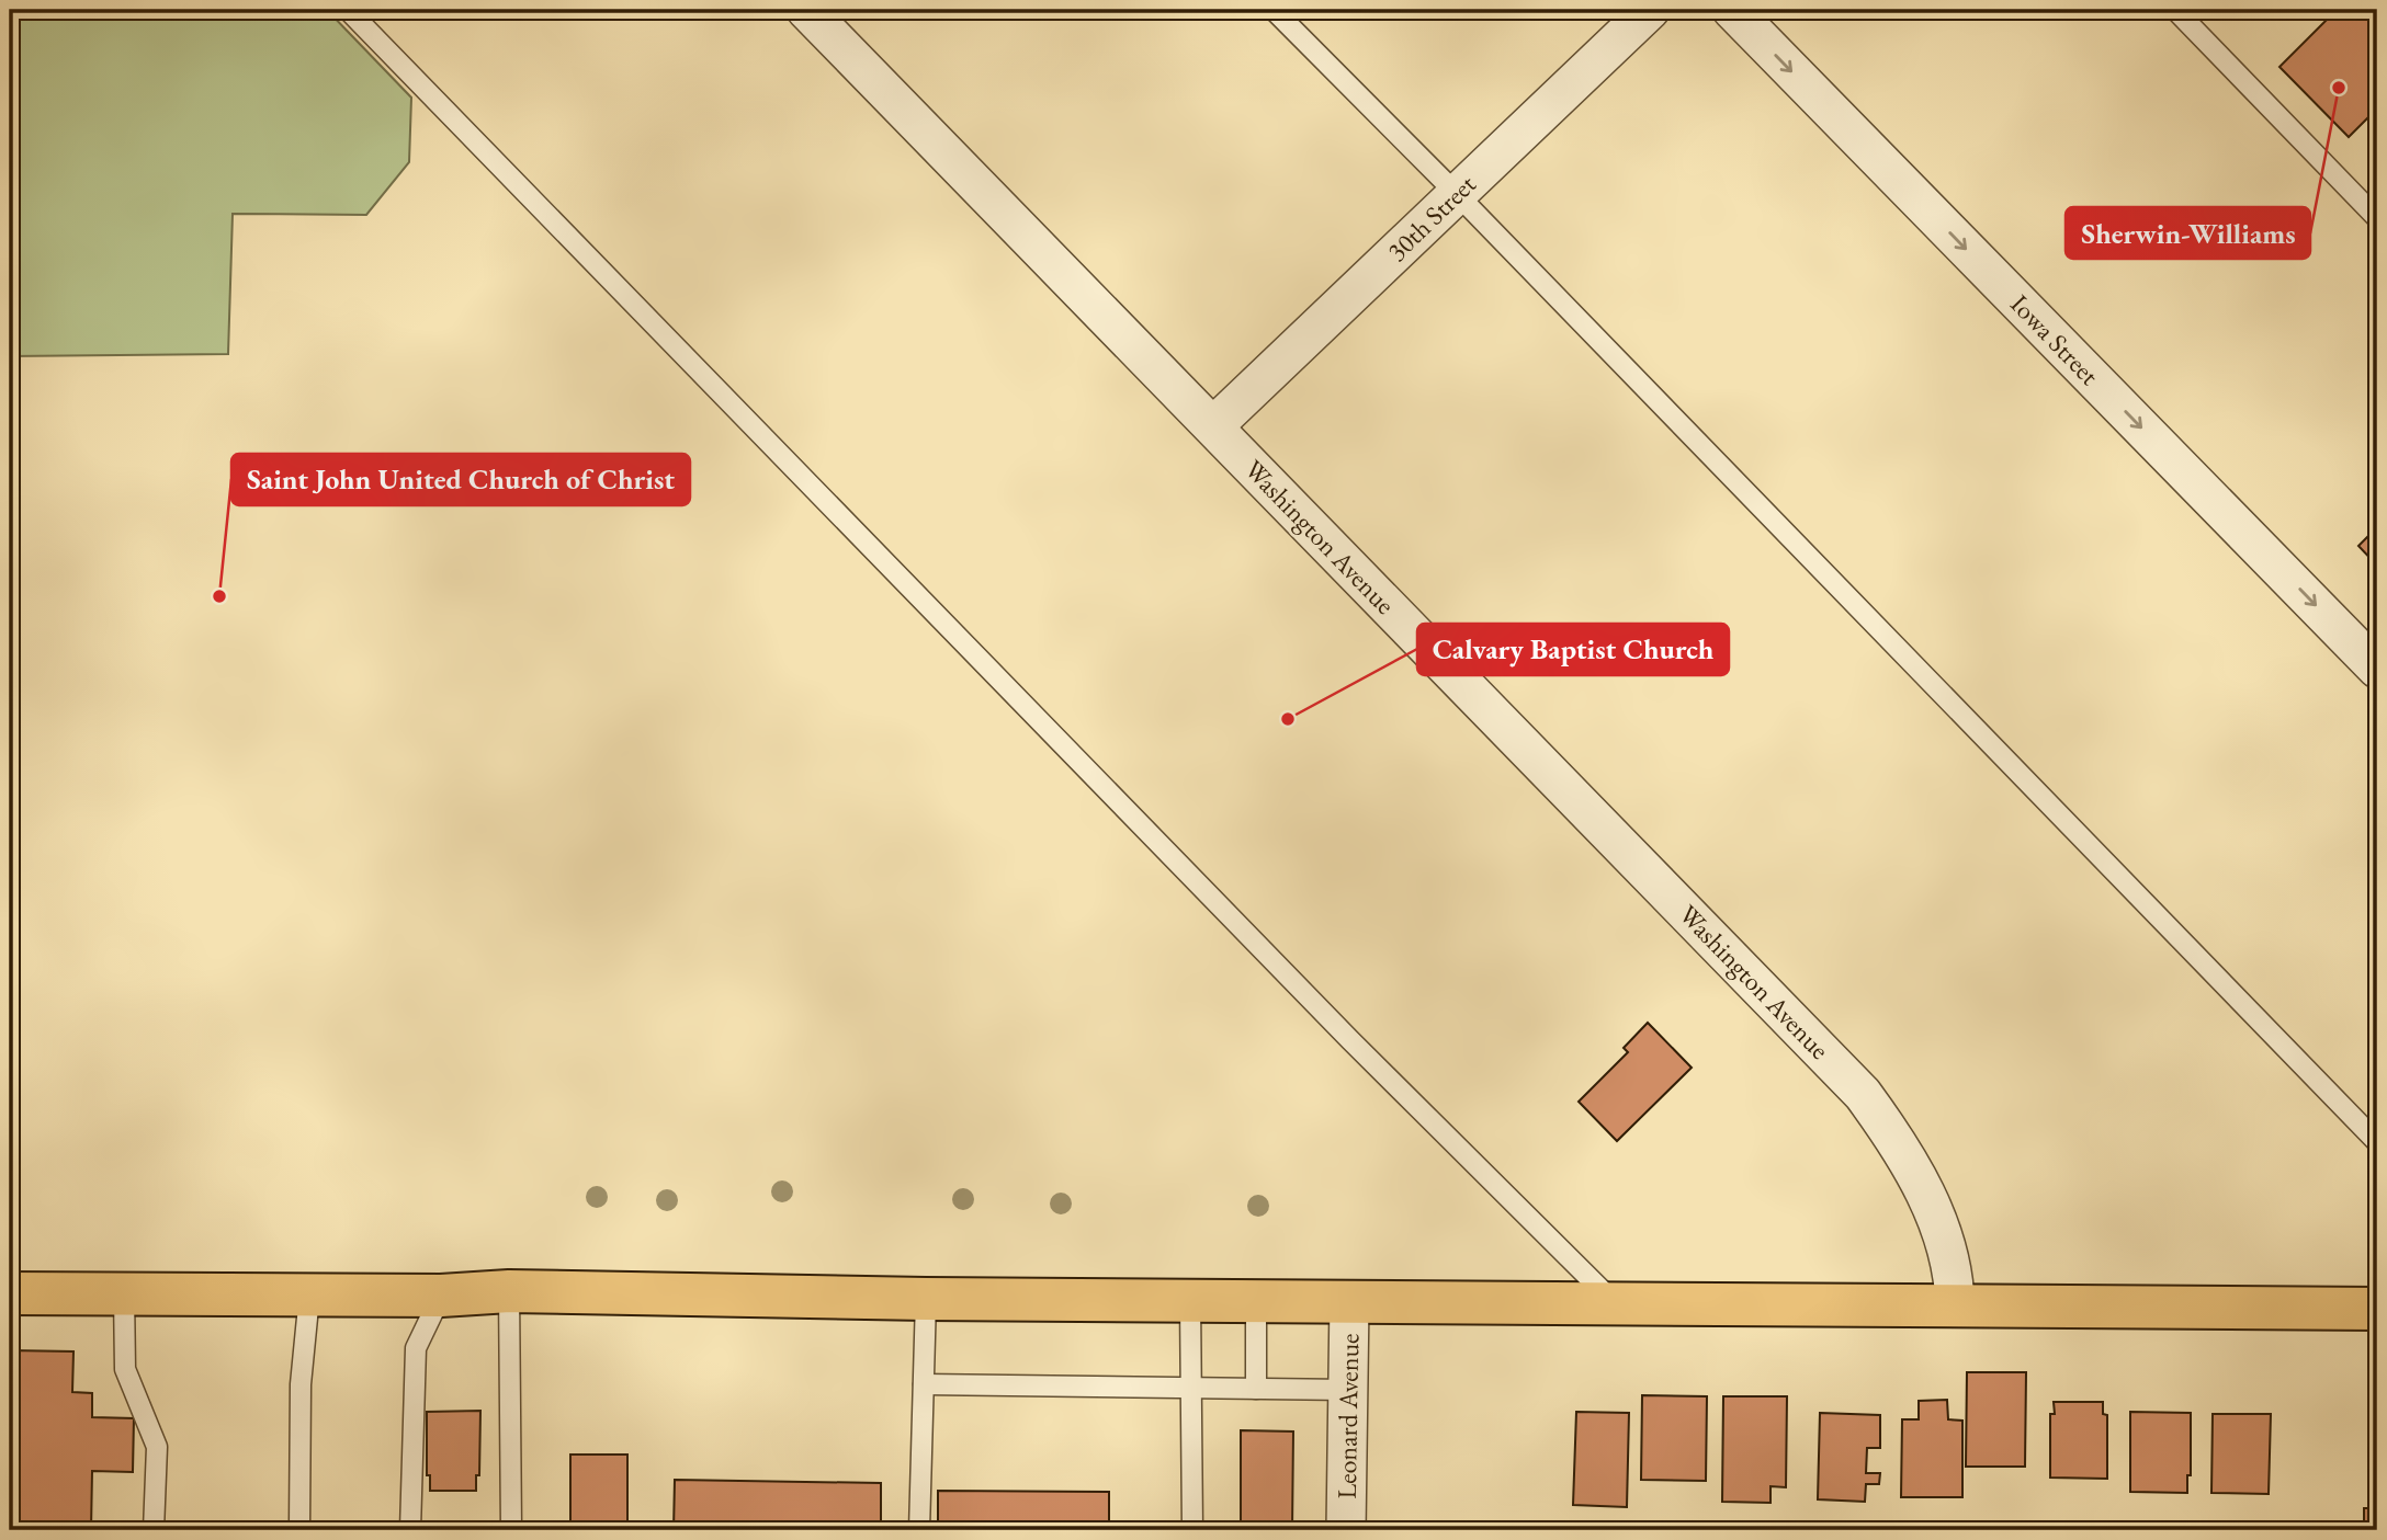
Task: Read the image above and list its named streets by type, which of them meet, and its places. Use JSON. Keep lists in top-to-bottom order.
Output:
{
  "streets": {
    "street": [
      "30th Street",
      "Iowa Street",
      "Washington Avenue",
      "Leonard Avenue"
    ]
  },
  "crossings": [
    ["30th Street", "Washington Avenue"]
  ],
  "one_way": ["Iowa Street"],
  "places": ["Sherwin-Williams", "Saint John United Church of Christ", "Calvary Baptist Church"]
}
